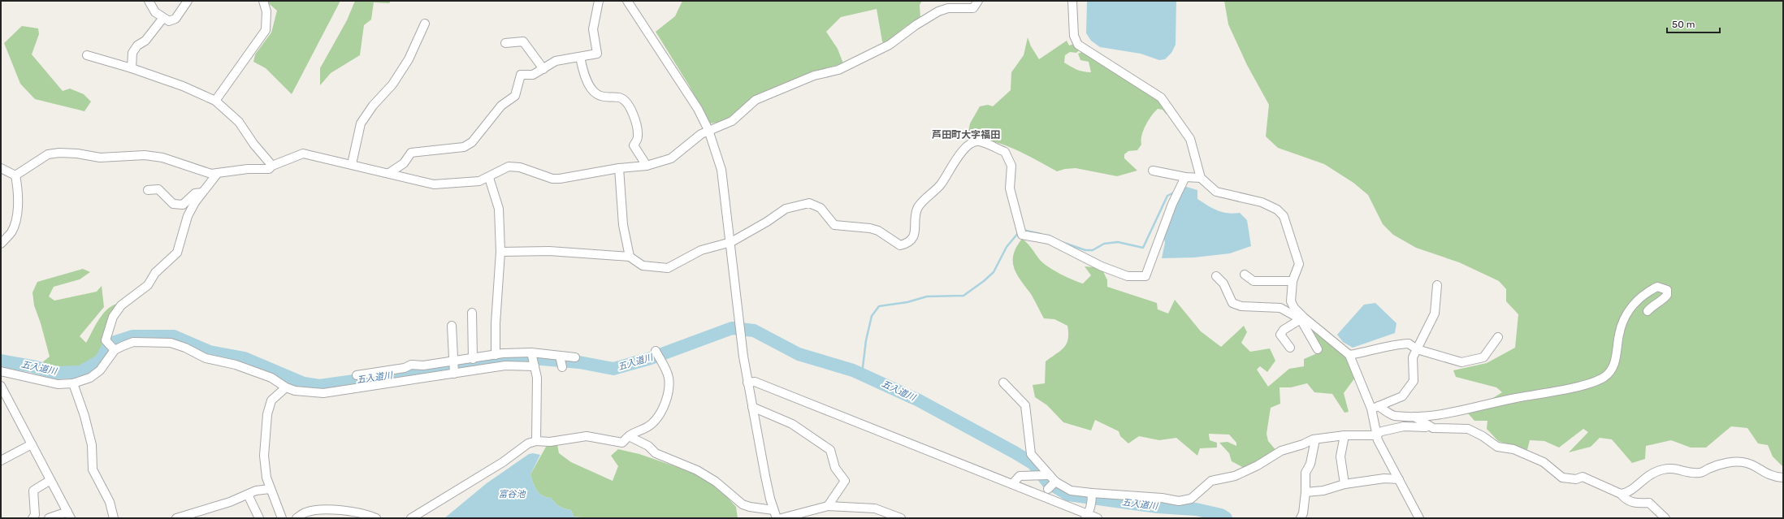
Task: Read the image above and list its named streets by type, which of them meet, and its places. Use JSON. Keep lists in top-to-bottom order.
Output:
{
  "districts": ["芦田町大字福田"],
  "water": ["五入道川", "富谷池"],
  "scale_bar": "50 m"
}
